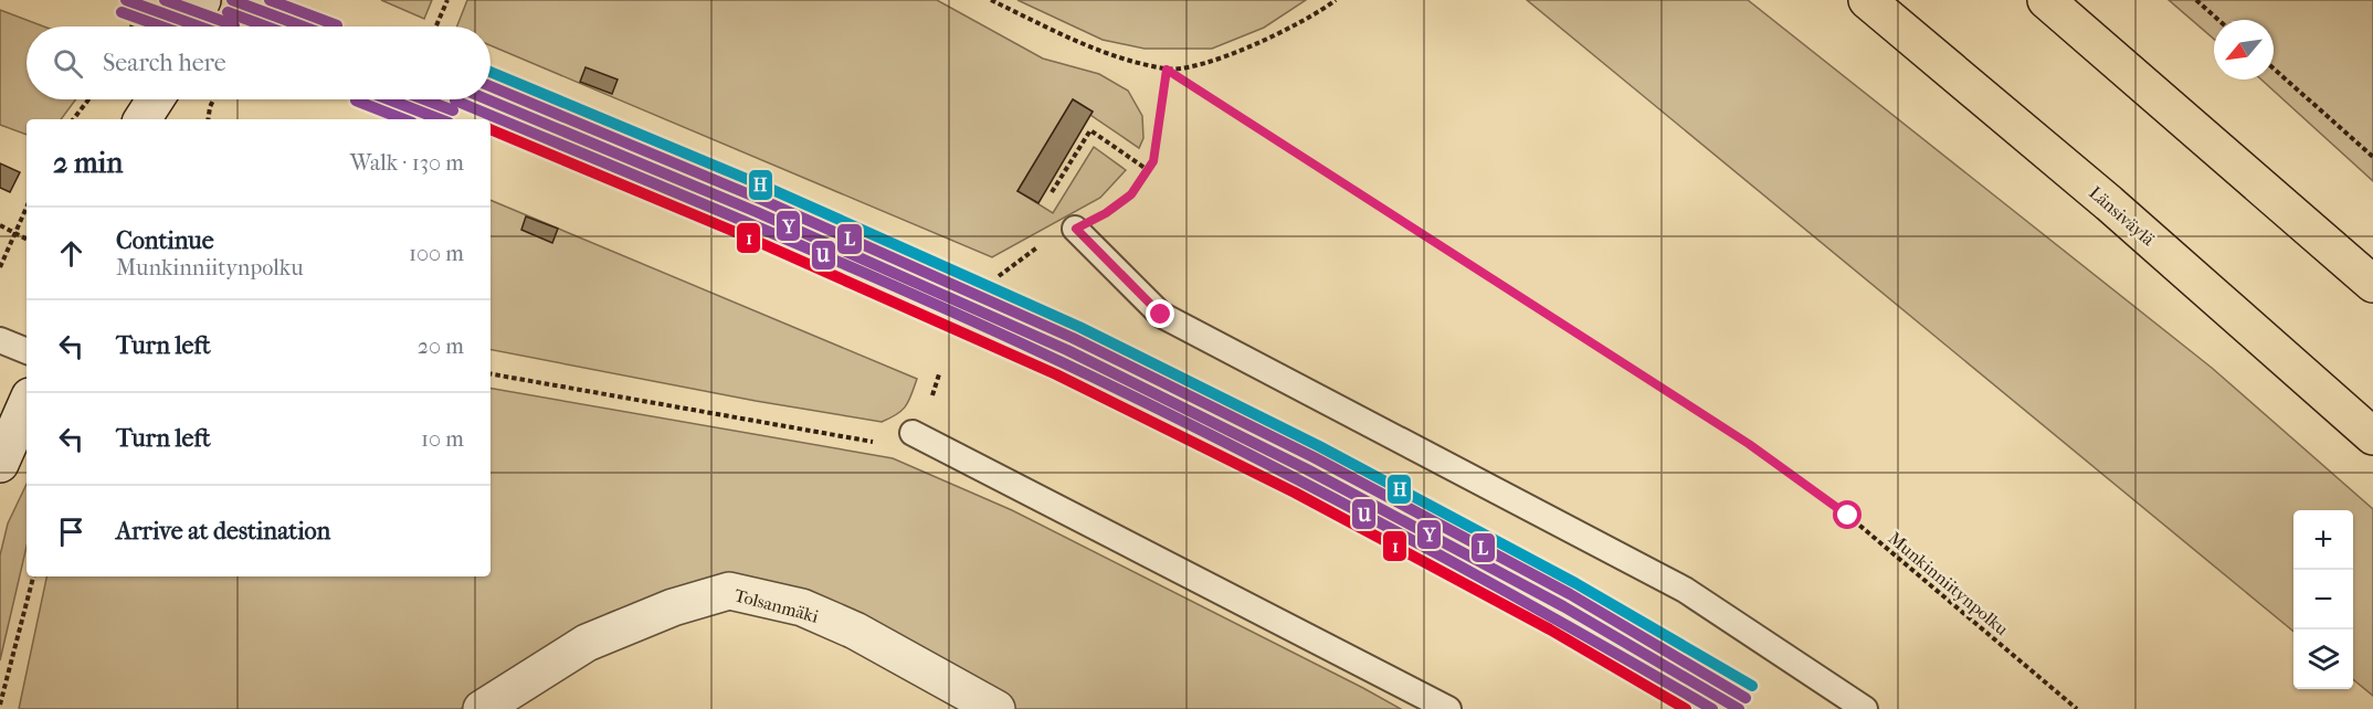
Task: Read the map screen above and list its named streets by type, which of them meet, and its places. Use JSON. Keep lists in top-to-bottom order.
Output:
{
  "streets": {
    "highway": ["Länsiväylä"],
    "street": ["Tolsanmäki"],
    "path": ["Munkinniitynpolku"]
  },
  "lines": [
    "transit line Y",
    "transit line L",
    "transit line U",
    "transit line H",
    "transit line 1"
  ],
  "north": "bottom left",
  "page": {
    "search": "Search here",
    "heading": ["2 min", "Walk · 130 m"],
    "list": [
      ["Continue", "Munkinniitynpolku", "100 m"],
      ["Turn left", "20 m"],
      ["Turn left", "10 m"],
      "Arrive at destination"
    ],
    "map_buttons": ["+", "−"]
  }
}
